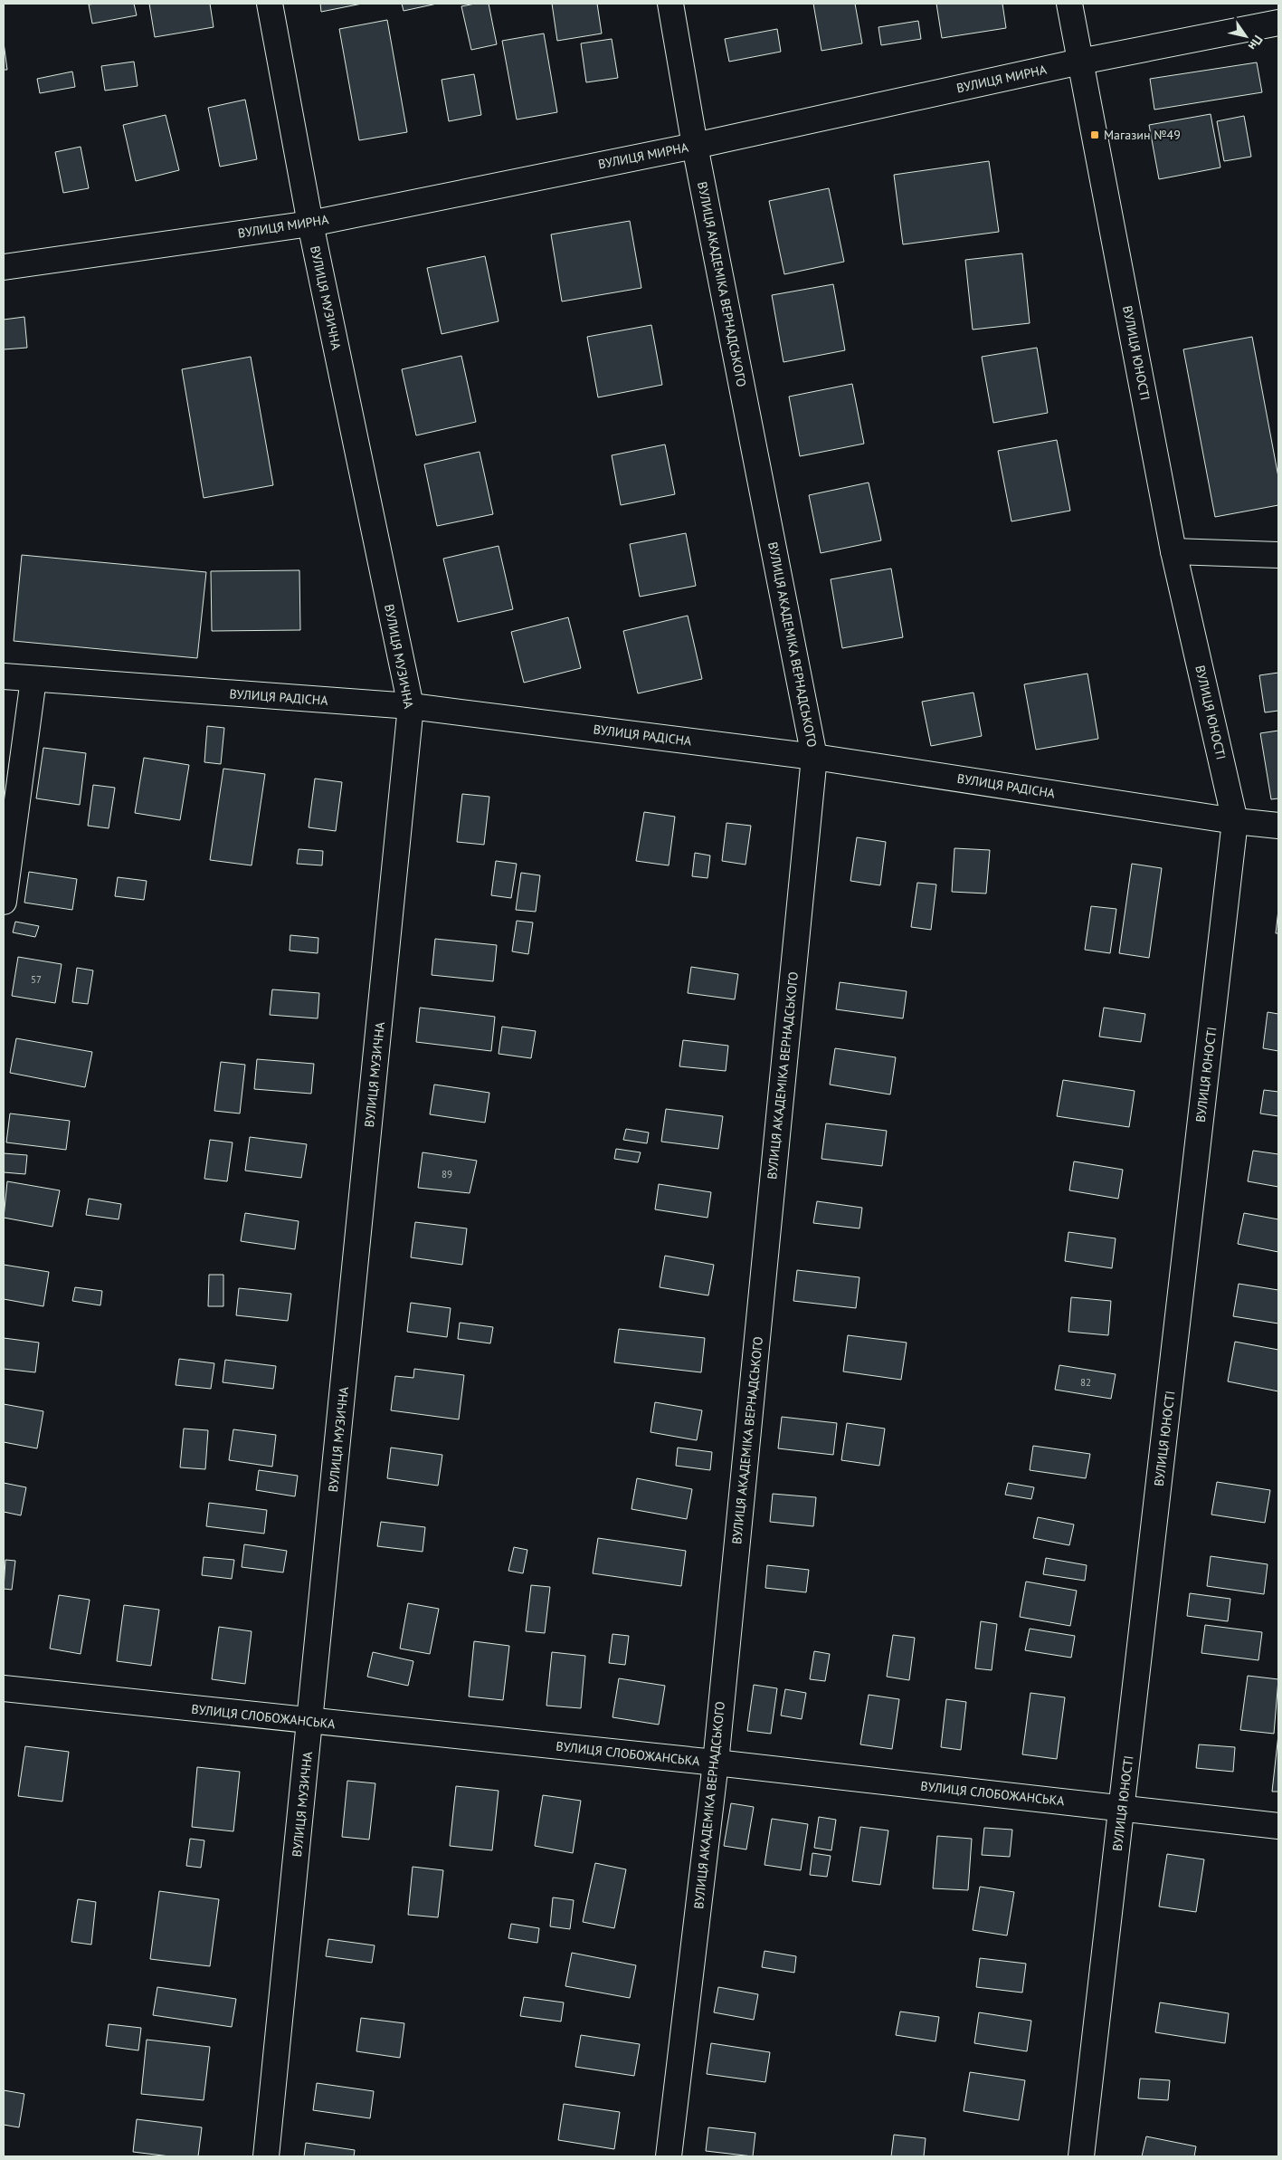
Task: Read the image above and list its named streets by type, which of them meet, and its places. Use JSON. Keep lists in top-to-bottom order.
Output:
{
  "streets": {
    "street": [
      "ВУЛИЦЯ МИРНА",
      "ВУЛИЦЯ АКАДЕМІКА ВЕРНАДСЬКОГО",
      "ВУЛИЦЯ МУЗИЧНА",
      "ВУЛИЦЯ ЮНОСТІ",
      "ВУЛИЦЯ РАДІСНА",
      "ВУЛИЦЯ СЛОБОЖАНСЬКА"
    ]
  },
  "crossings": [
    ["ВУЛИЦЯ МИРНА", "ВУЛИЦЯ АКАДЕМІКА ВЕРНАДСЬКОГО"],
    ["ВУЛИЦЯ МИРНА", "ВУЛИЦЯ МУЗИЧНА"],
    ["ВУЛИЦЯ МИРНА", "ВУЛИЦЯ ЮНОСТІ"],
    ["ВУЛИЦЯ АКАДЕМІКА ВЕРНАДСЬКОГО", "ВУЛИЦЯ РАДІСНА"],
    ["ВУЛИЦЯ АКАДЕМІКА ВЕРНАДСЬКОГО", "ВУЛИЦЯ СЛОБОЖАНСЬКА"],
    ["ВУЛИЦЯ МУЗИЧНА", "ВУЛИЦЯ РАДІСНА"],
    ["ВУЛИЦЯ МУЗИЧНА", "ВУЛИЦЯ СЛОБОЖАНСЬКА"],
    ["ВУЛИЦЯ ЮНОСТІ", "ВУЛИЦЯ РАДІСНА"],
    ["ВУЛИЦЯ ЮНОСТІ", "ВУЛИЦЯ СЛОБОЖАНСЬКА"]
  ],
  "places": {
    "transit": ["Магазин №49"]
  },
  "house_numbers": ["57", "89", "82"],
  "north": "bottom right"
}
